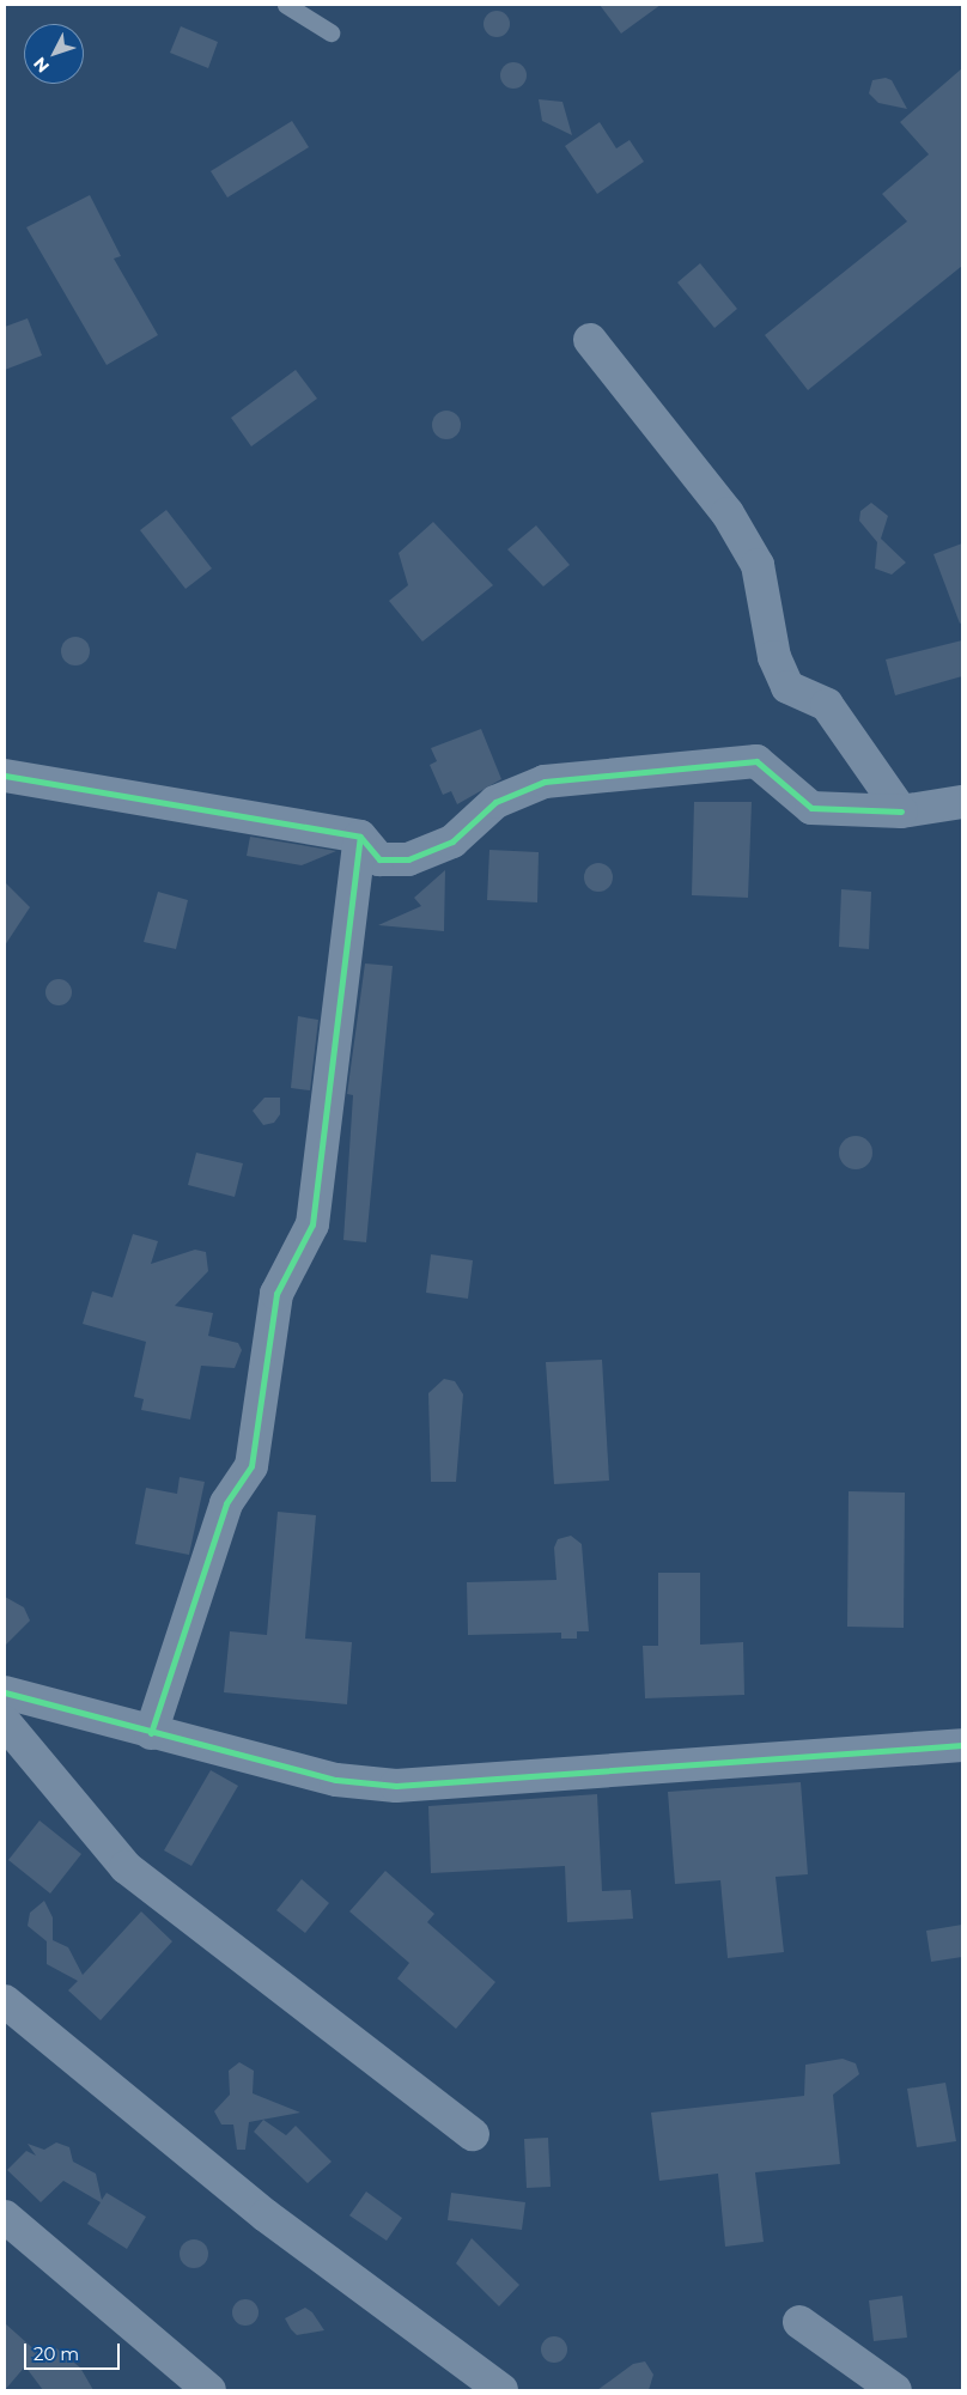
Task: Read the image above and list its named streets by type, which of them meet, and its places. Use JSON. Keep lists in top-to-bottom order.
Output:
{
  "scale_bar": "20 m",
  "north": "bottom left"
}
